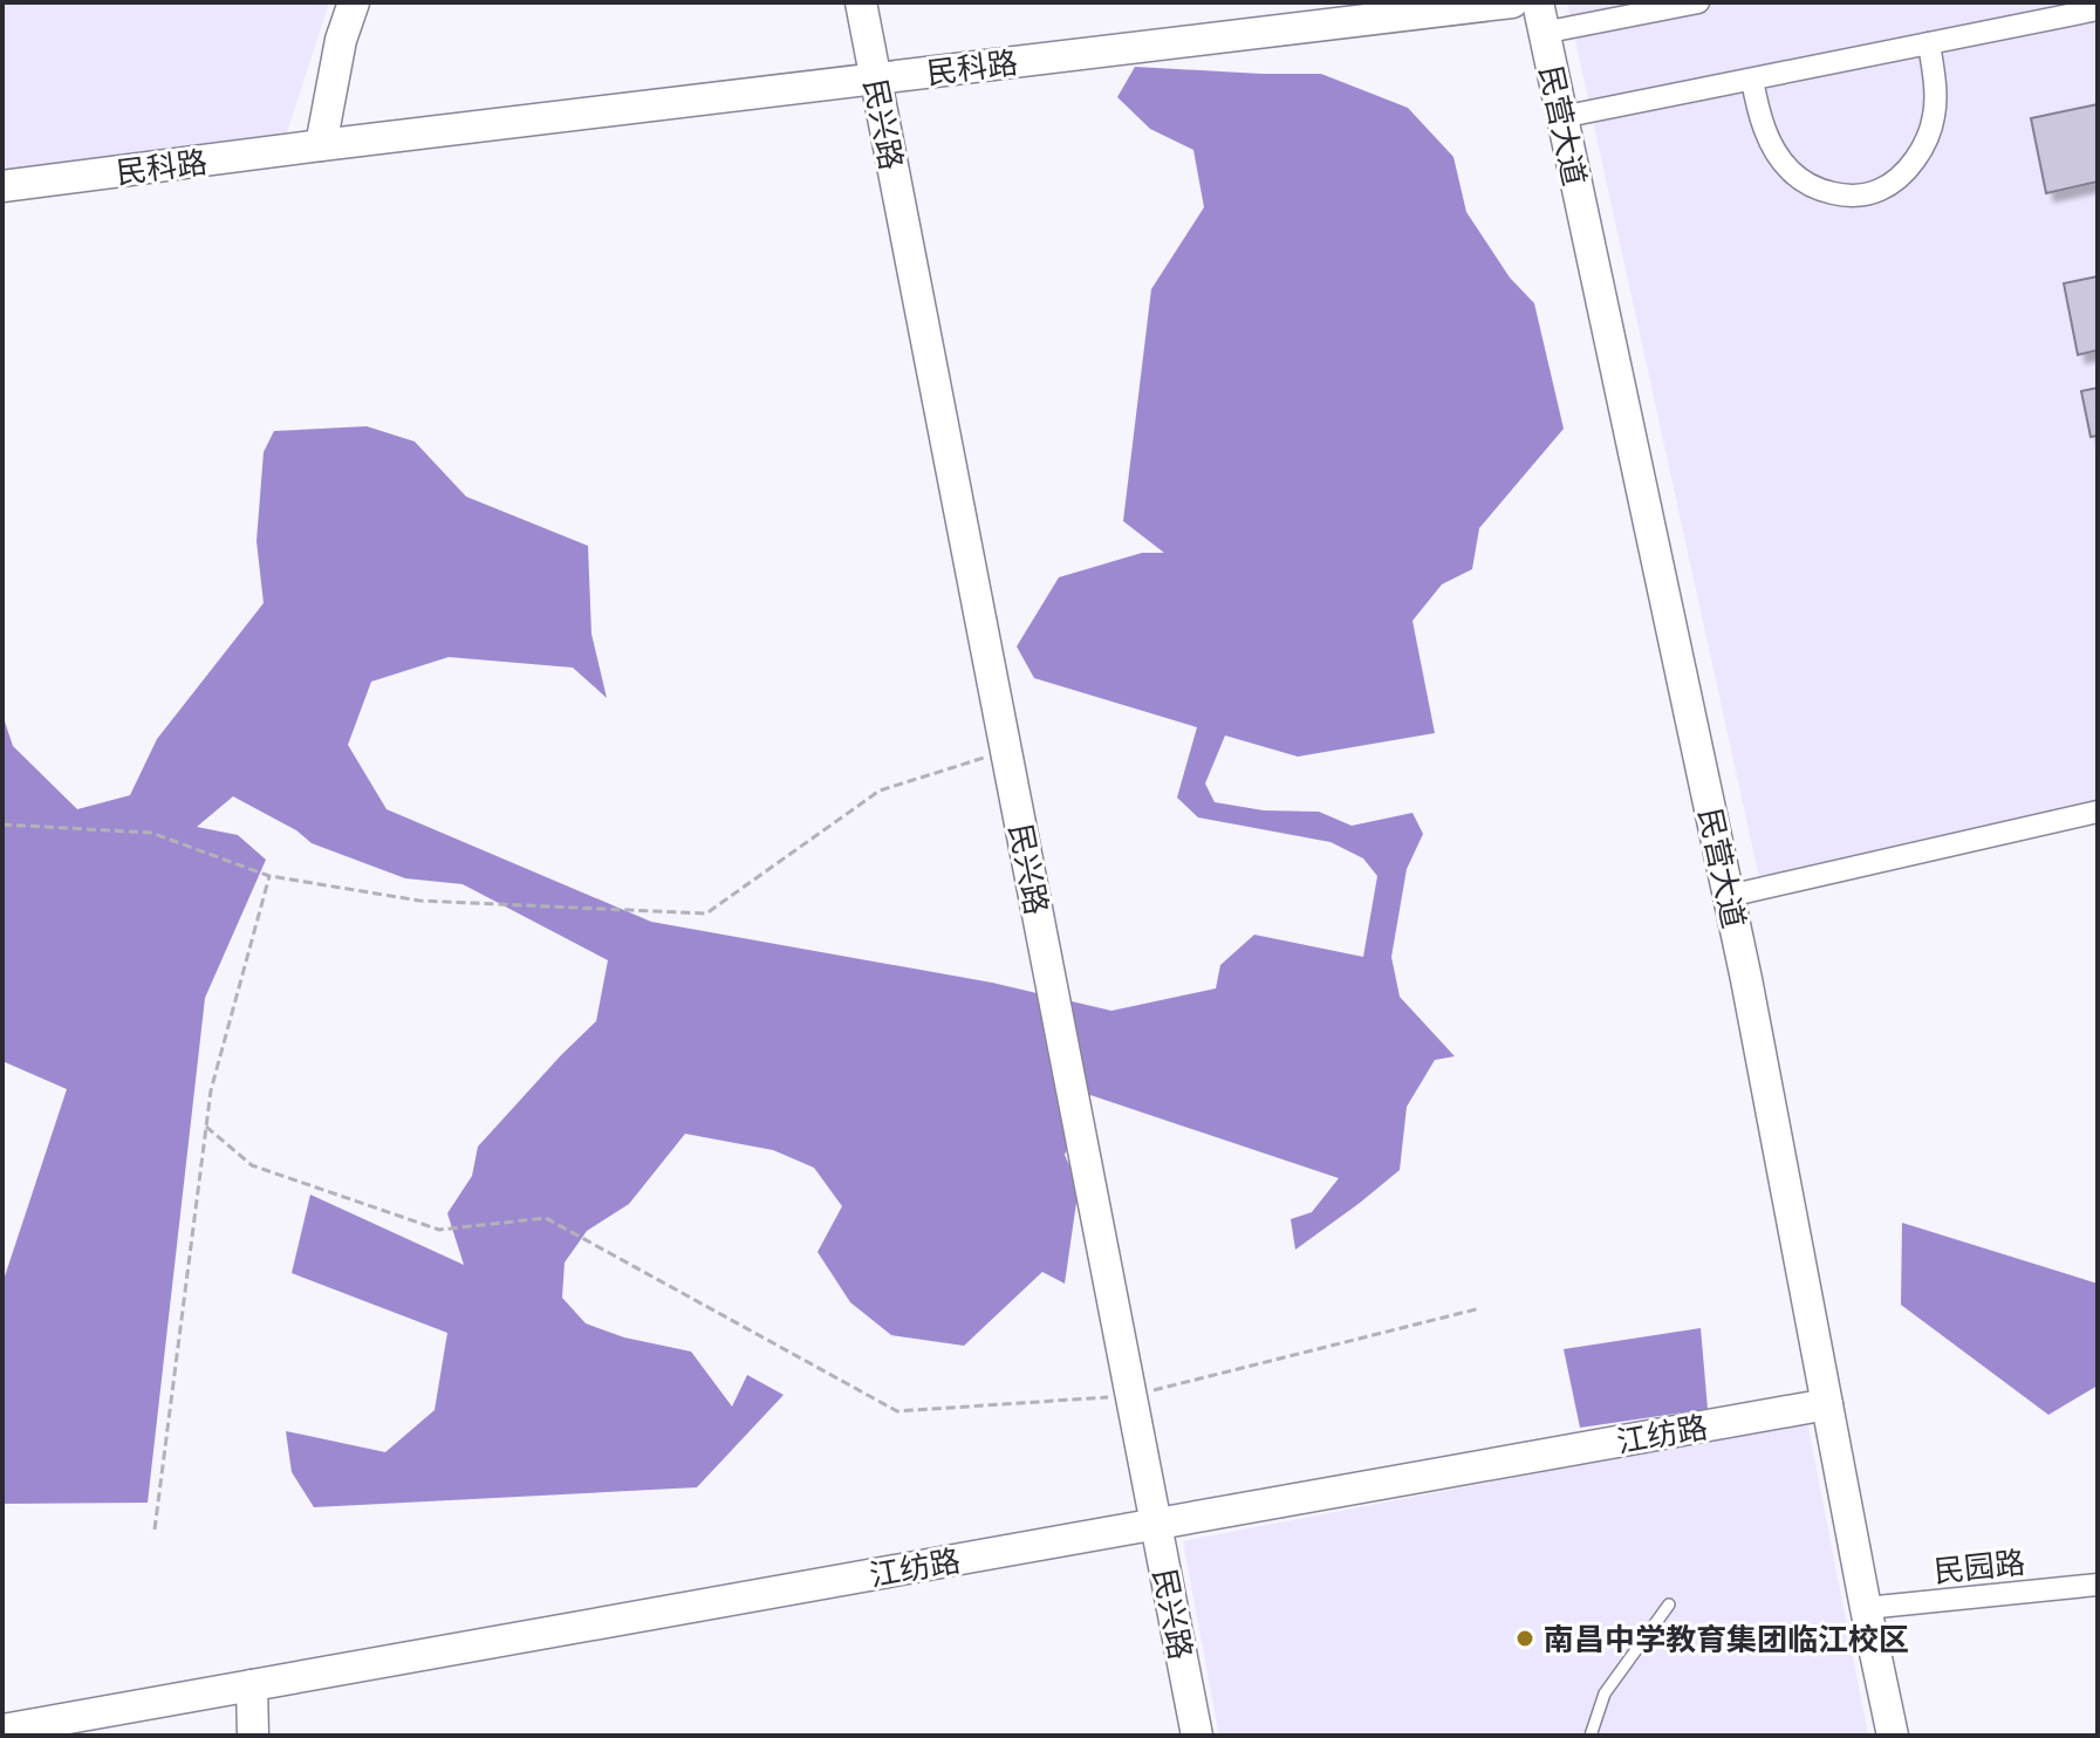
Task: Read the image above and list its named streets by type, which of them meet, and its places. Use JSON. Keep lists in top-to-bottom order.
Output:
{
  "streets": {
    "main road": [
      "民科路",
      "民兴路",
      "民营大道",
      "江纺路"
    ],
    "street": ["民园路"]
  },
  "crossings": [
    ["民科路", "民兴路"],
    ["民兴路", "江纺路"],
    ["民营大道", "江纺路"],
    ["民营大道", "民园路"]
  ],
  "places": ["南昌中学教育集团临江校区"]
}
